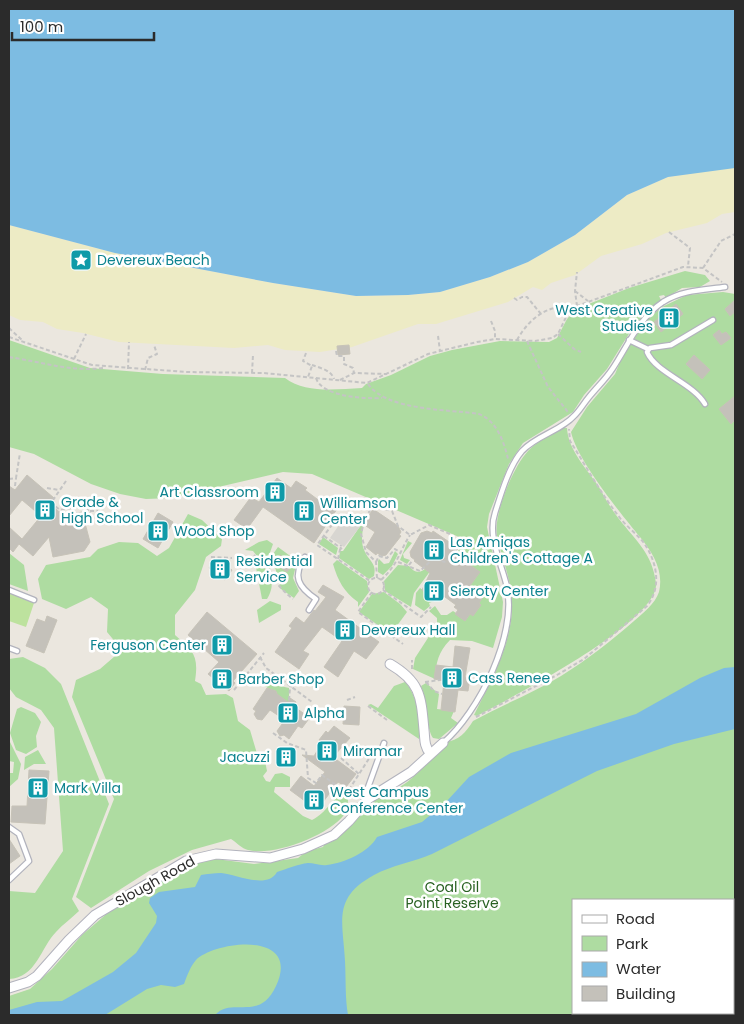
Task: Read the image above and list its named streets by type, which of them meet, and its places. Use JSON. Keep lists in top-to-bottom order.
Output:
{
  "streets": {
    "street": ["Slough Road"]
  },
  "parks": ["Coal Oil Point Reserve"],
  "places": {
    "place": ["Devereux Beach"],
    "building": [
      "West Creative Studies",
      "Art Classroom",
      "Grade & High School",
      "Williamson Center",
      "Wood Shop",
      "Las Amigas Children's Cottage A",
      "Residential Service",
      "Sieroty Center",
      "Devereux Hall",
      "Ferguson Center",
      "Cass Renee",
      "Barber Shop",
      "Alpha",
      "Miramar",
      "Jacuzzi",
      "Mark Villa",
      "West Campus Conference Center"
    ]
  },
  "legend": [
    "Road",
    "Park",
    "Water",
    "Building"
  ],
  "scale_bar": "100 m"
}
